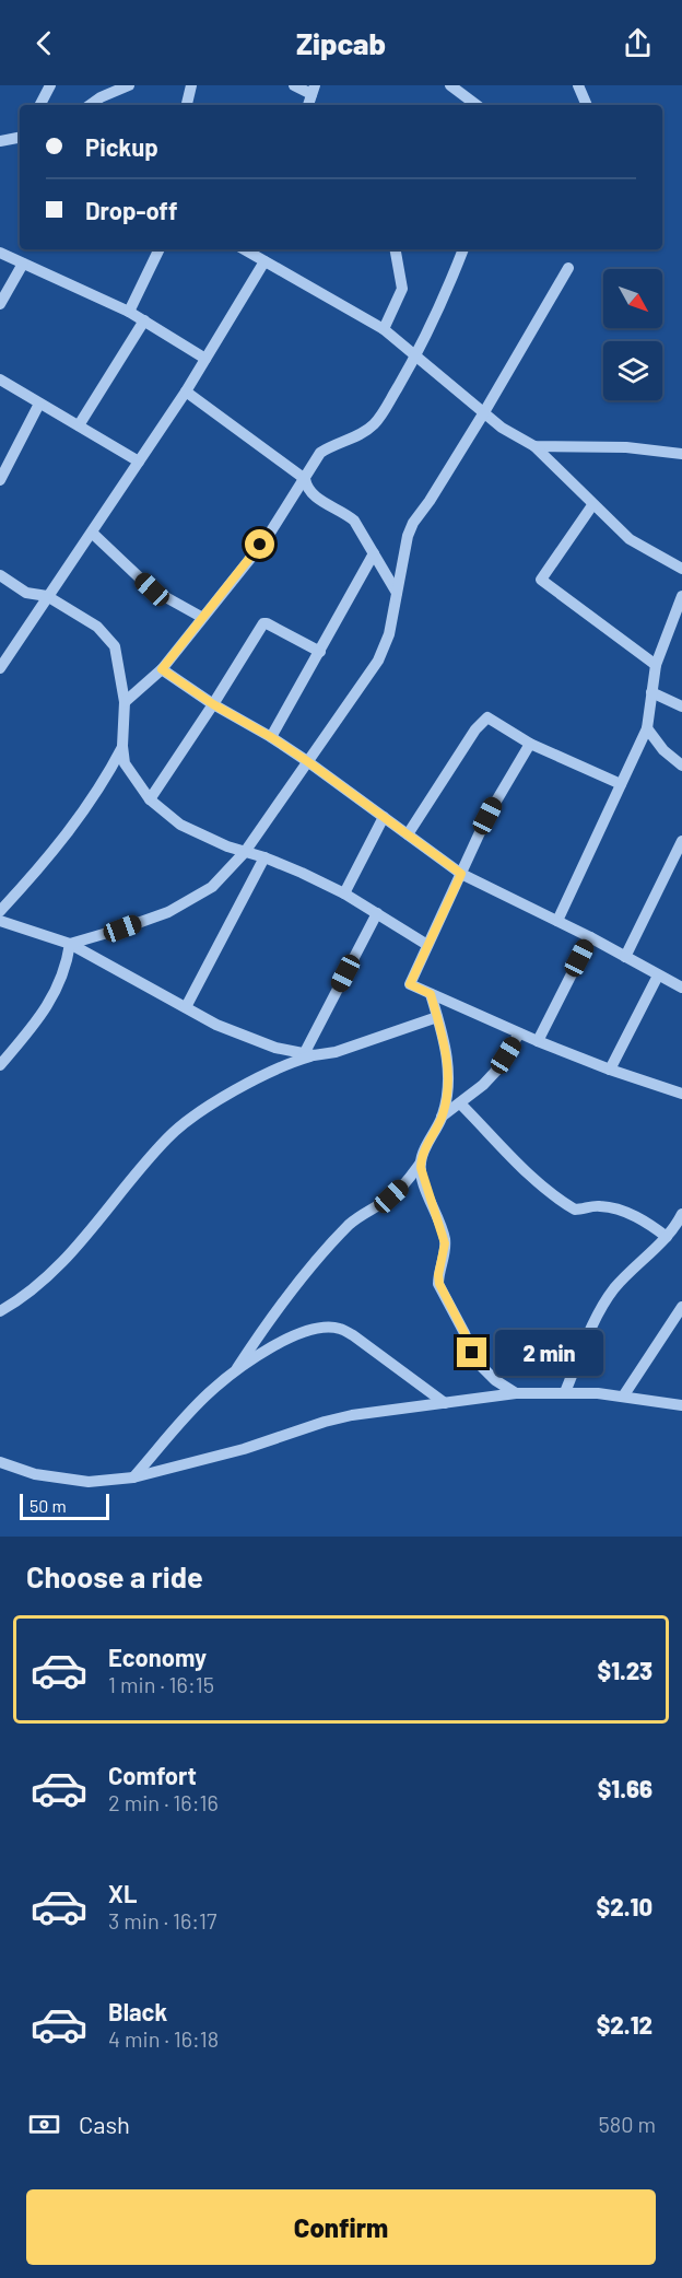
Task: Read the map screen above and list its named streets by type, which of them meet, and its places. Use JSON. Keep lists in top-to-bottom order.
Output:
{
  "scale_bar": "50 m",
  "north": "bottom right",
  "page": {
    "header": "Zipcab",
    "banner": ["Pickup", "Drop-off"],
    "bubble": "2 min",
    "scale": "50 m",
    "heading": "Choose a ride",
    "list": [
      {
        "name": "Economy",
        "note": "1 min · 16:15",
        "value": "$1.23"
      },
      {
        "name": "Comfort",
        "note": "2 min · 16:16",
        "value": "$1.66"
      },
      {
        "name": "XL",
        "note": "3 min · 16:17",
        "value": "$2.10"
      },
      {
        "name": "Black",
        "note": "4 min · 16:18",
        "value": "$2.12"
      }
    ],
    "pay": ["Cash", "580 m"],
    "buttons": "Confirm"
  }
}
